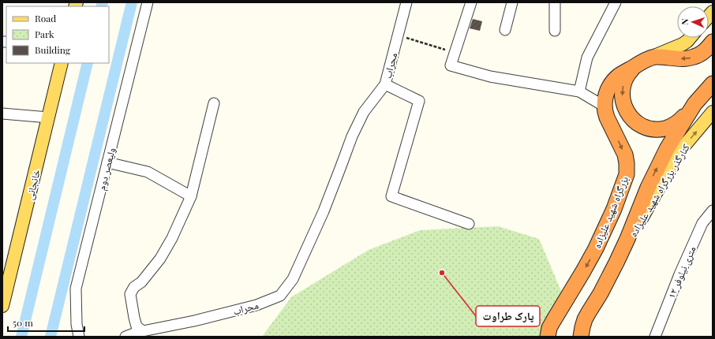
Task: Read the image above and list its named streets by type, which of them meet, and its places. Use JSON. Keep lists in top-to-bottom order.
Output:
{
  "streets": {
    "highway": ["بزرگراه شهید علیزاده"],
    "main road": ["خانجانی", "کنارگذر بزرگراه شهید علیزاده"],
    "street": ["محراب", "ولیعصر دوم", "۱۲ متری نیلوفر"]
  },
  "one_way": ["کنارگذر بزرگراه شهید علیزاده"],
  "places": ["پارک طراوت"],
  "legend": ["Road", "Park", "Building"],
  "scale_bar": "50 m",
  "north": "left"
}
